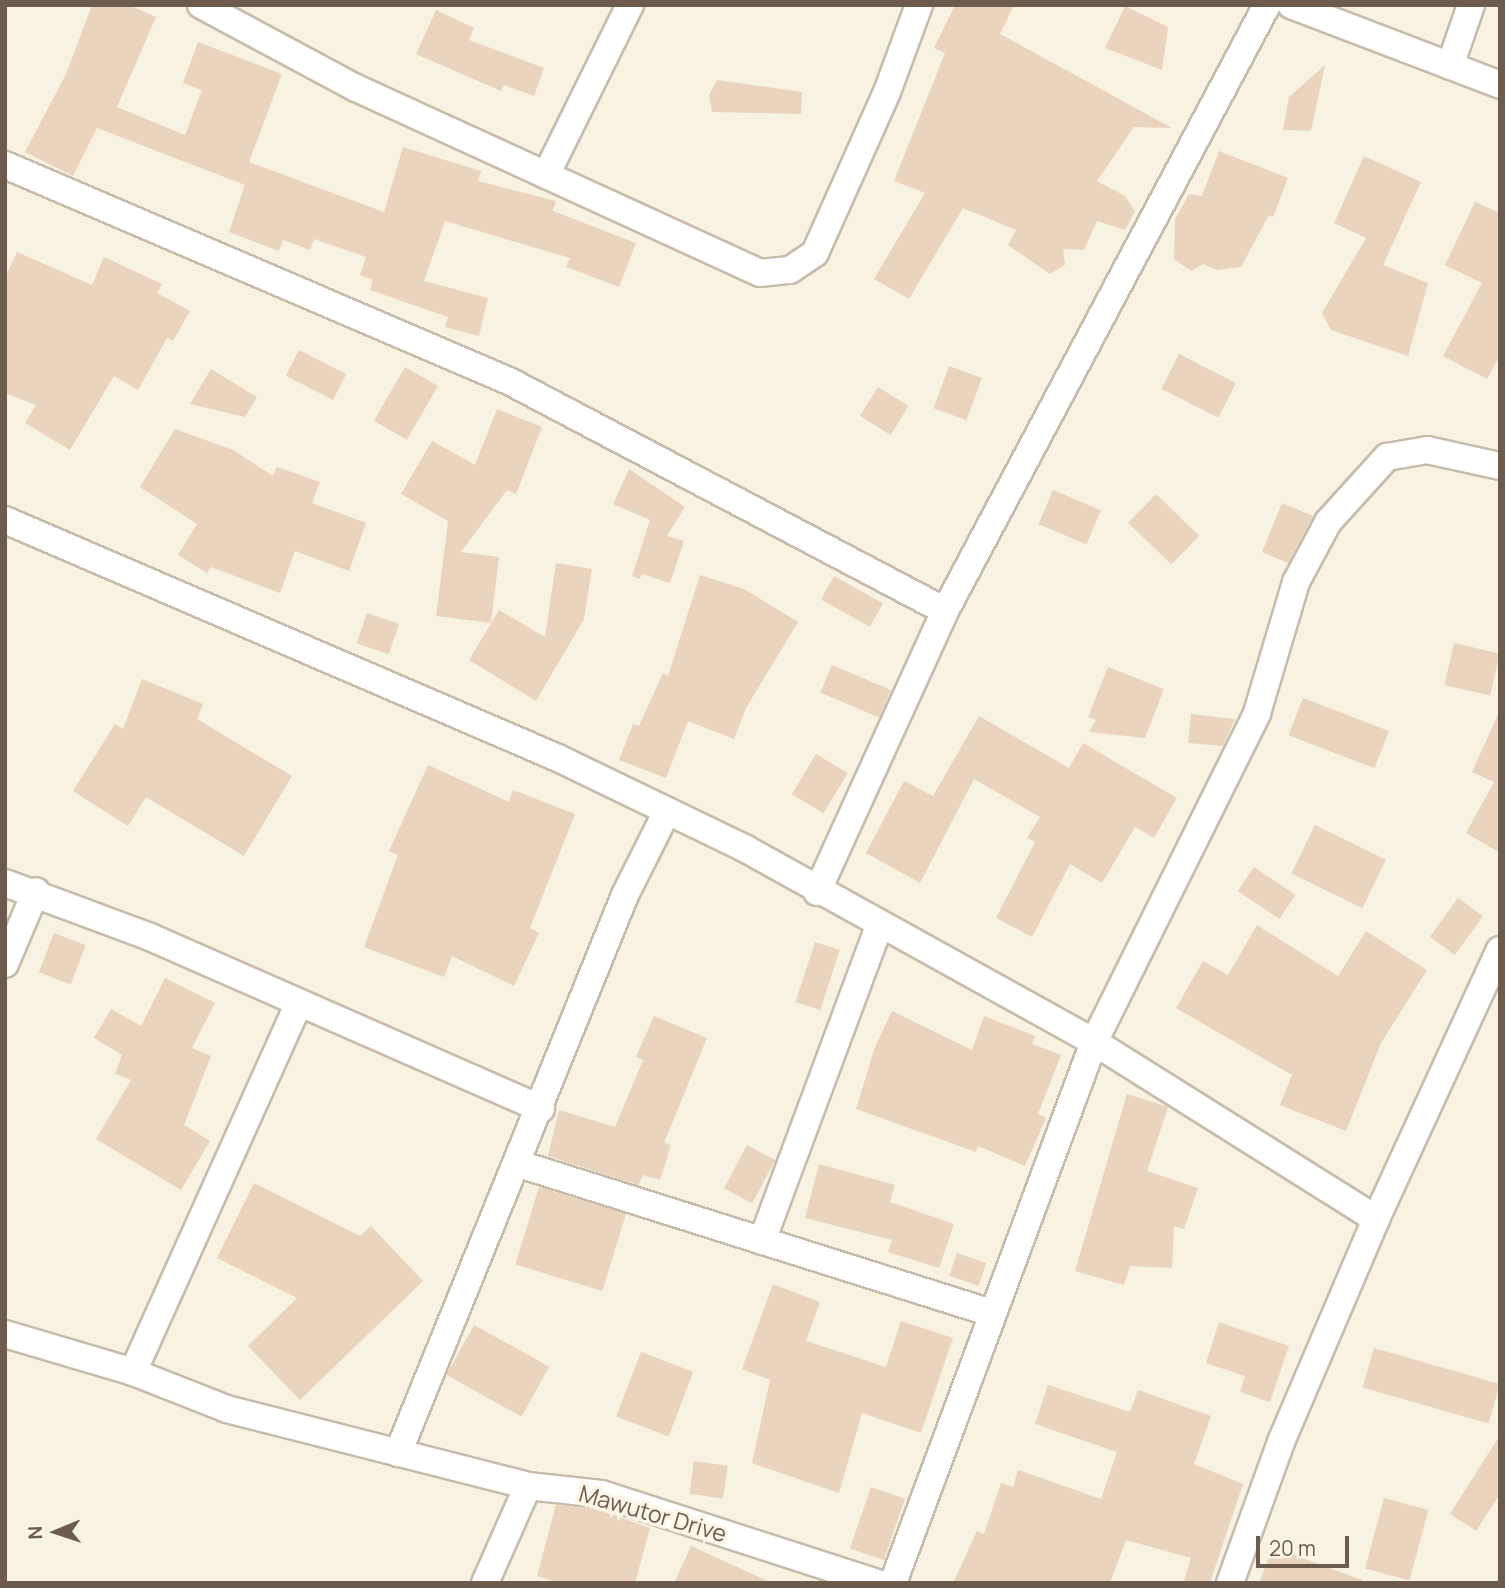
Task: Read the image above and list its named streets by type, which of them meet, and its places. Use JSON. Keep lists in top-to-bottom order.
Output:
{
  "streets": {
    "street": ["Mawutor Drive"]
  },
  "scale_bar": "20 m",
  "north": "left"
}
